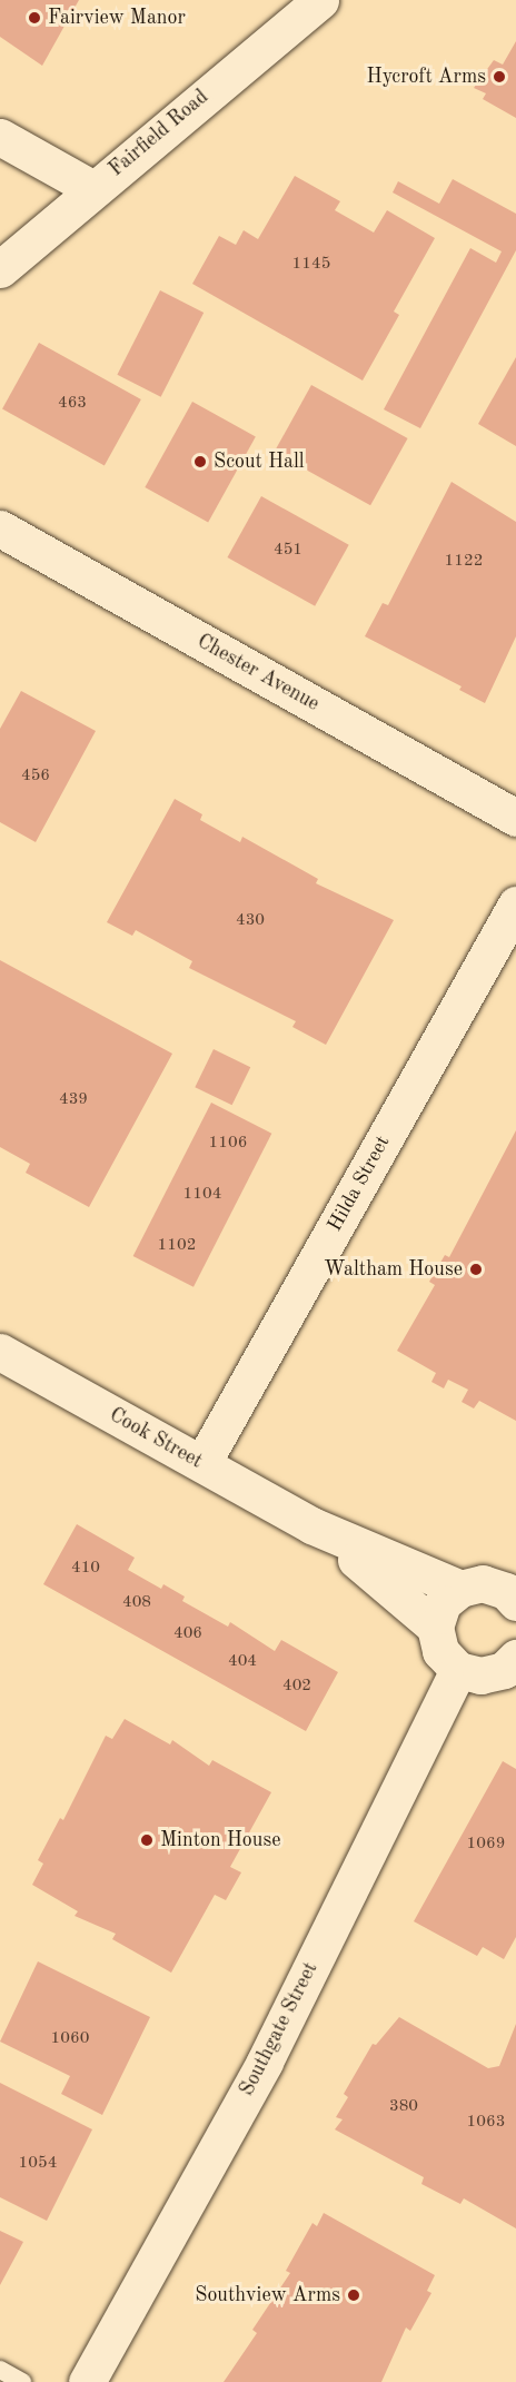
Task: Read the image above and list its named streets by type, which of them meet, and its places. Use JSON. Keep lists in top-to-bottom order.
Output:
{
  "streets": {
    "street": [
      "Fairfield Road",
      "Chester Avenue",
      "Hilda Street",
      "Cook Street",
      "Southgate Street"
    ]
  },
  "crossings": [
    ["Hilda Street", "Cook Street"]
  ],
  "places": [
    "Fairview Manor",
    "Hycroft Arms",
    "Scout Hall",
    "Waltham House",
    "Minton House",
    "Southview Arms"
  ],
  "house_numbers": [
    "1145",
    "463",
    "451",
    "1122",
    "456",
    "430",
    "439",
    "1106",
    "1104",
    "1102",
    "410",
    "408",
    "406",
    "404",
    "402",
    "1069",
    "1060",
    "380",
    "1063",
    "1054"
  ]
}
